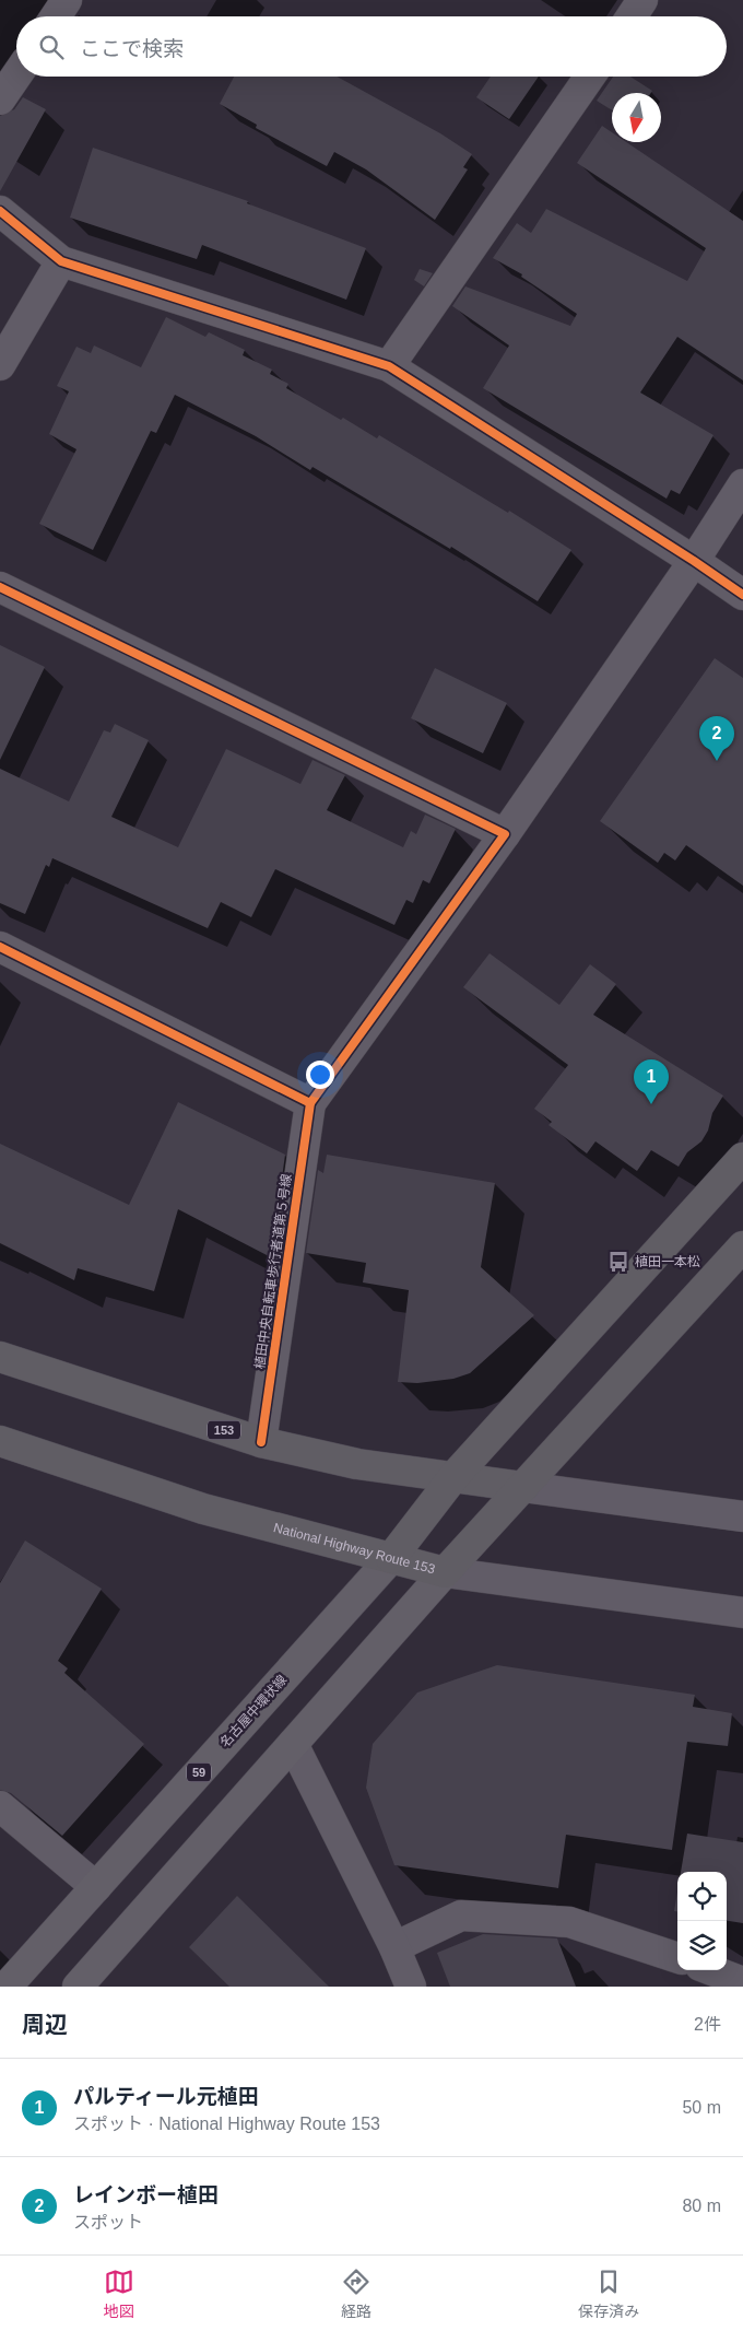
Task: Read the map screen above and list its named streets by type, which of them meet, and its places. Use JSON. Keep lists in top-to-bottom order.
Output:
{
  "streets": {
    "highway": ["153", "National Highway Route 153"],
    "main road": ["名古屋中環状線", "59"],
    "street": ["植田中央自転車歩行者道第５号線"]
  },
  "crossings": [
    ["植田中央自転車歩行者道第５号線", "153"],
    ["153", "National Highway Route 153"],
    ["National Highway Route 153", "名古屋中環状線"]
  ],
  "places": {
    "bus stop": ["植田一本松"]
  },
  "north": "bottom",
  "page": {
    "search": "ここで検索",
    "pins": ["2", "1"],
    "heading": ["周辺", "2件"],
    "list": [
      {
        "mark": "1",
        "name": "パルティール元植田",
        "note": "スポット · National Highway Route 153",
        "value": "50 m"
      },
      {
        "mark": "2",
        "name": "レインボー植田",
        "note": "スポット",
        "value": "80 m"
      }
    ],
    "nav": ["地図", "経路", "保存済み"]
  }
}
